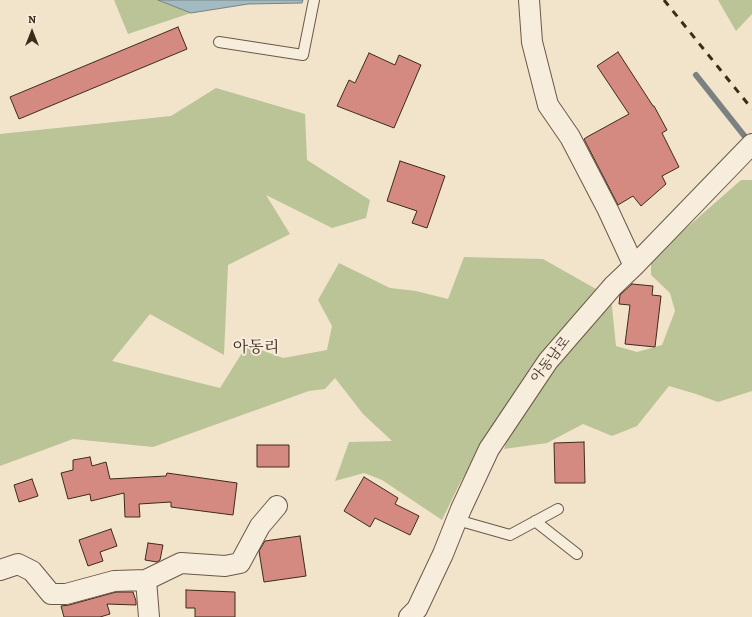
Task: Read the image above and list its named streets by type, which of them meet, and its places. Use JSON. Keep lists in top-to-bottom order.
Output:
{
  "streets": {
    "street": ["아동남로"]
  },
  "districts": ["아동리"],
  "north": "top"
}
